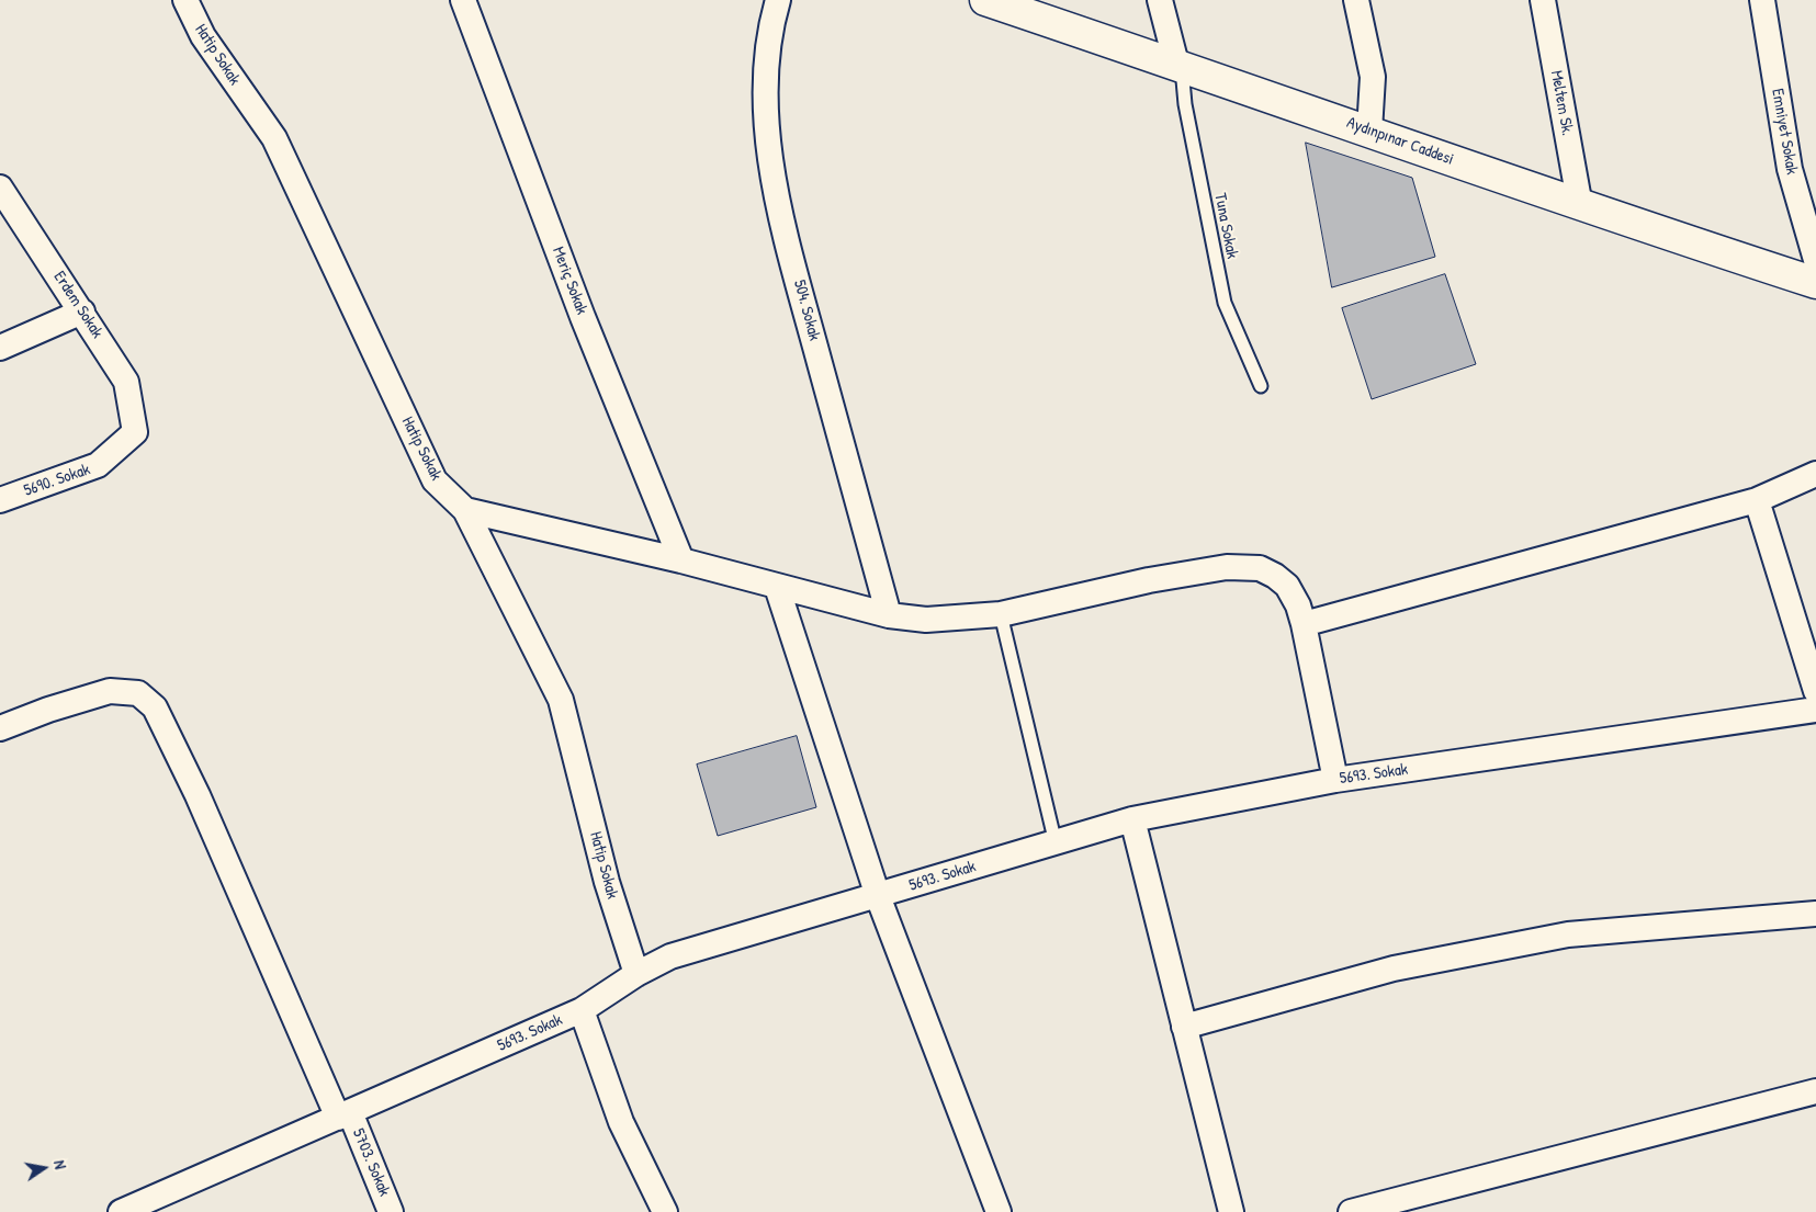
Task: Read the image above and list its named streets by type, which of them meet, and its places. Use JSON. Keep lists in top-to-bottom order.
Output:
{
  "streets": {
    "main road": ["Aydınpınar Caddesi"],
    "street": [
      "Hatip Sokak",
      "Meltem Sk.",
      "Emniyet Sokak",
      "Meriç Sokak",
      "Erdem Sokak",
      "504. Sokak",
      "5690. Sokak",
      "5693. Sokak",
      "5703. Sokak"
    ],
    "lane": ["Tuna Sokak"]
  },
  "crossings": [
    ["Hatip Sokak", "5693. Sokak"],
    ["Meltem Sk.", "Aydınpınar Caddesi"],
    ["Aydınpınar Caddesi", "Tuna Sokak"],
    ["Erdem Sokak", "5690. Sokak"],
    ["5693. Sokak", "5703. Sokak"]
  ],
  "north": "right"
}
